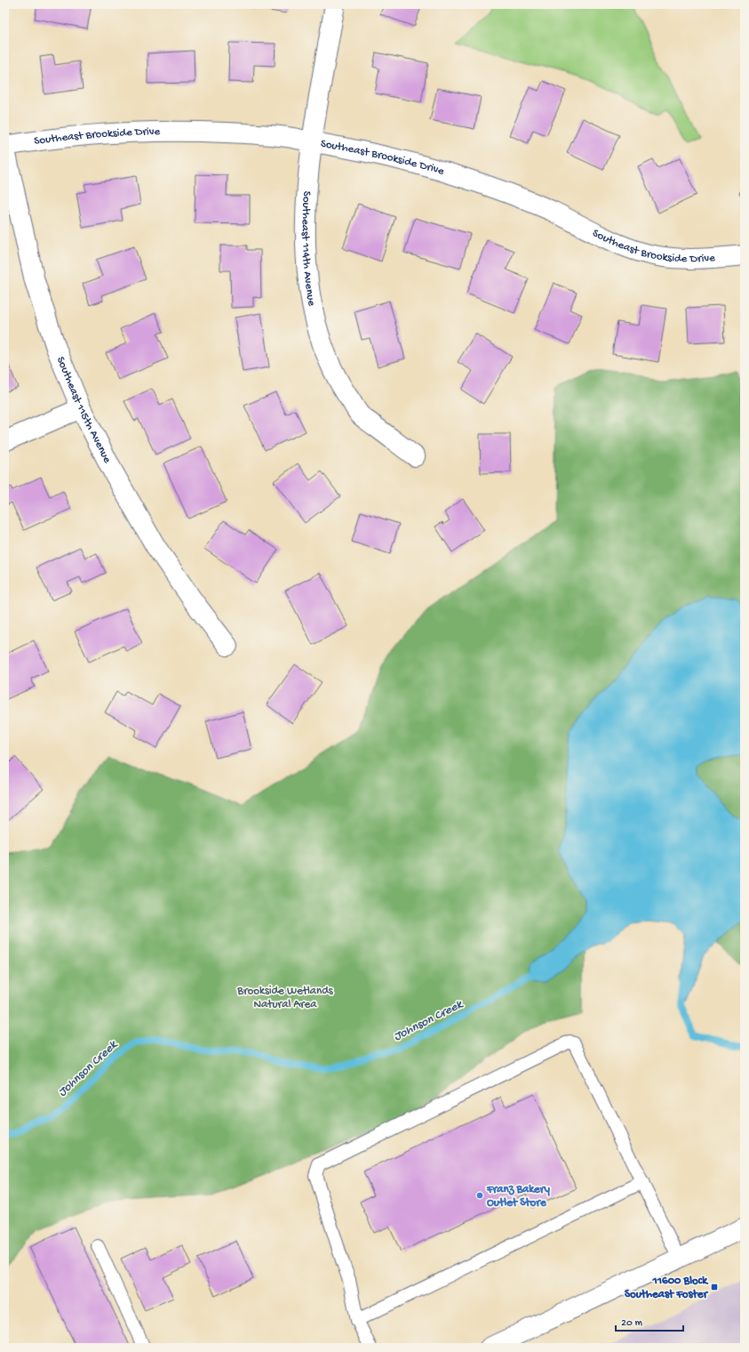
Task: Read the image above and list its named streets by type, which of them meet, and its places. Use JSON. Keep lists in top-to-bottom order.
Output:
{
  "streets": {
    "street": ["Southeast Brookside Drive", "Southeast 114th Avenue", "Southeast 115th Avenue"]
  },
  "crossings": [
    ["Southeast Brookside Drive", "Southeast 114th Avenue"],
    ["Southeast Brookside Drive", "Southeast 115th Avenue"]
  ],
  "water": ["Johnson Creek"],
  "parks": ["Brookside Wetlands Natural Area"],
  "places": {
    "other": ["Franz Bakery Outlet Store"],
    "transit": ["11600 Block Southeast Foster"]
  },
  "scale_bar": "20 m"
}
